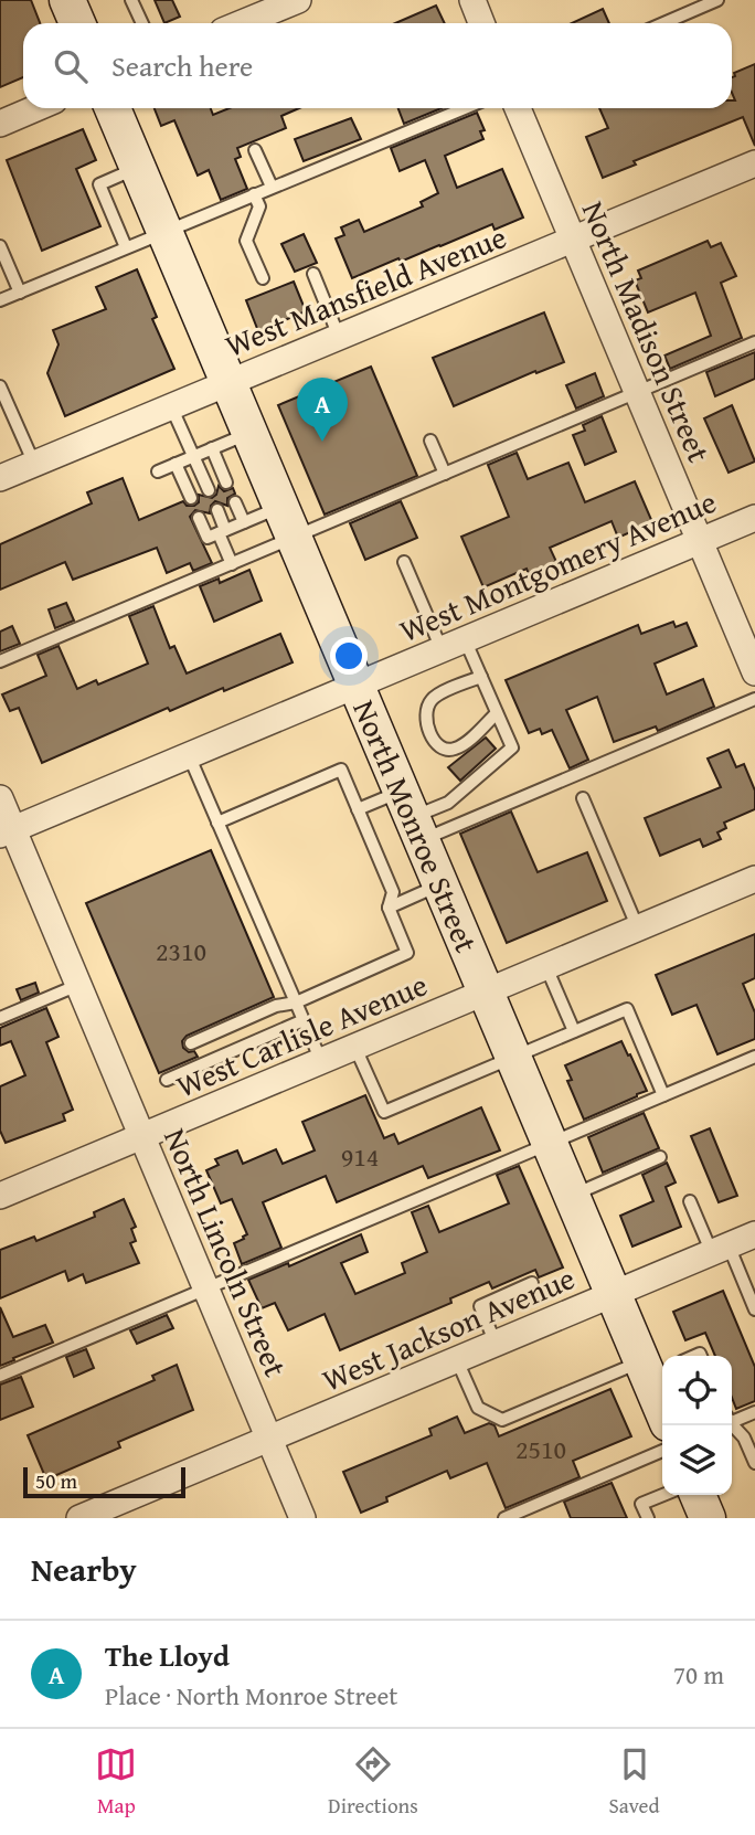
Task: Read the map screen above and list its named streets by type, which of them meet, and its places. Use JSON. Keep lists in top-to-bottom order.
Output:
{
  "streets": {
    "main road": ["North Monroe Street"],
    "street": [
      "West Mansfield Avenue",
      "North Madison Street",
      "West Montgomery Avenue",
      "West Carlisle Avenue",
      "North Lincoln Street",
      "West Jackson Avenue"
    ]
  },
  "crossings": [
    ["West Mansfield Avenue", "North Madison Street"],
    ["West Mansfield Avenue", "North Monroe Street"],
    ["North Madison Street", "West Montgomery Avenue"],
    ["West Montgomery Avenue", "North Monroe Street"],
    ["West Montgomery Avenue", "North Lincoln Street"],
    ["North Monroe Street", "West Carlisle Avenue"],
    ["North Monroe Street", "West Jackson Avenue"],
    ["West Carlisle Avenue", "North Lincoln Street"],
    ["North Lincoln Street", "West Jackson Avenue"]
  ],
  "house_numbers": ["2310", "914", "2510"],
  "scale_bar": "50 m",
  "page": {
    "search": "Search here",
    "pins": "A",
    "scale": "50 m",
    "heading": "Nearby",
    "list": [
      {
        "mark": "A",
        "name": "The Lloyd",
        "note": "Place · North Monroe Street",
        "value": "70 m"
      }
    ],
    "nav": ["Map", "Directions", "Saved"]
  }
}
